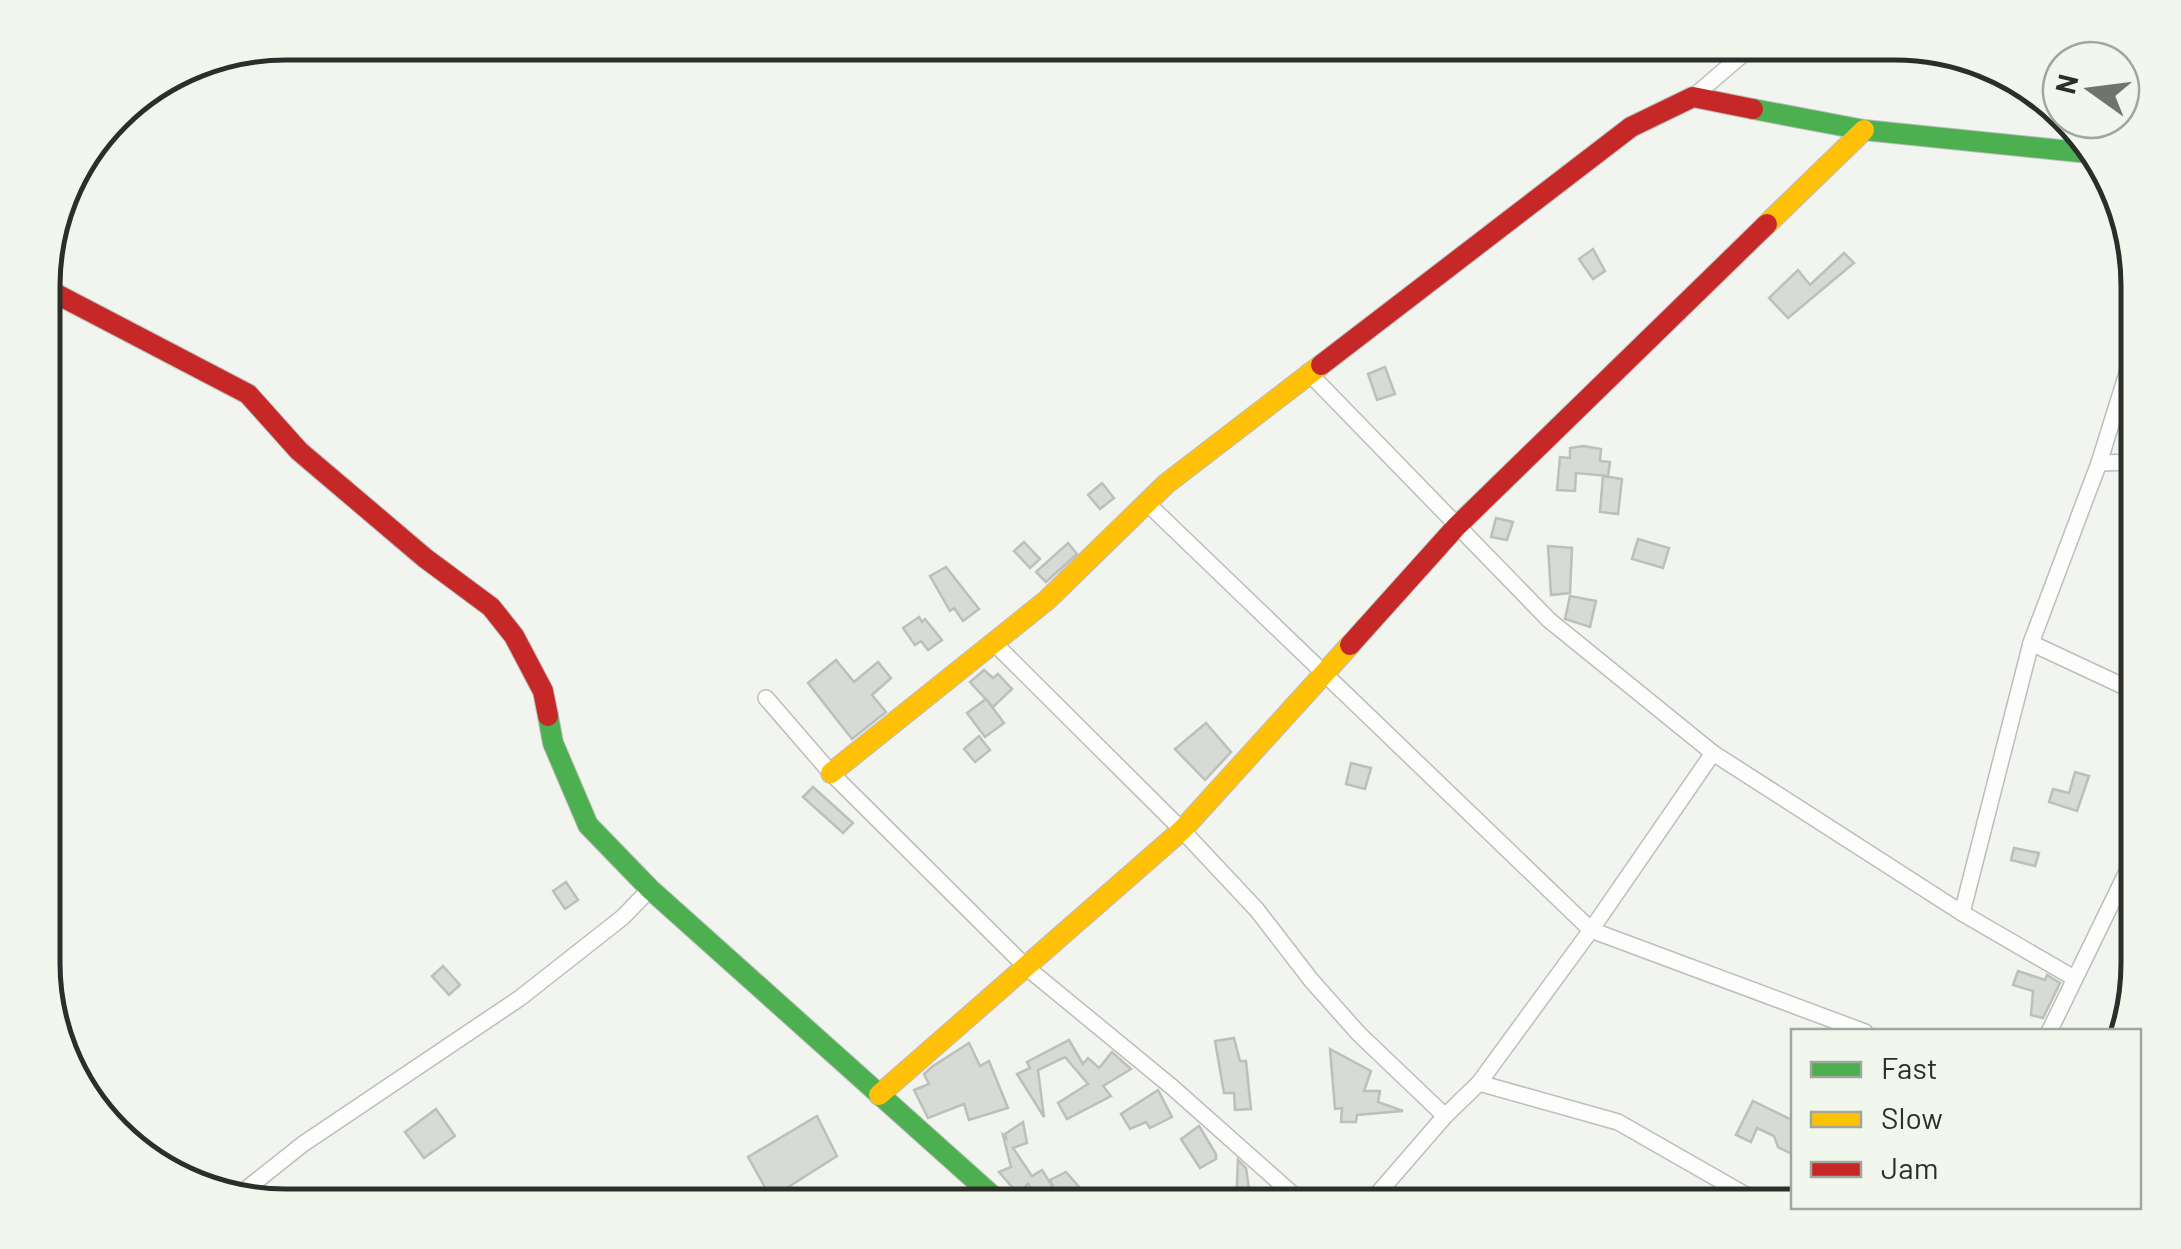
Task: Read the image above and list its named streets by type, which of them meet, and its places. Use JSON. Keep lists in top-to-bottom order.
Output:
{
  "legend": ["Fast", "Slow", "Jam"],
  "north": "left"
}
